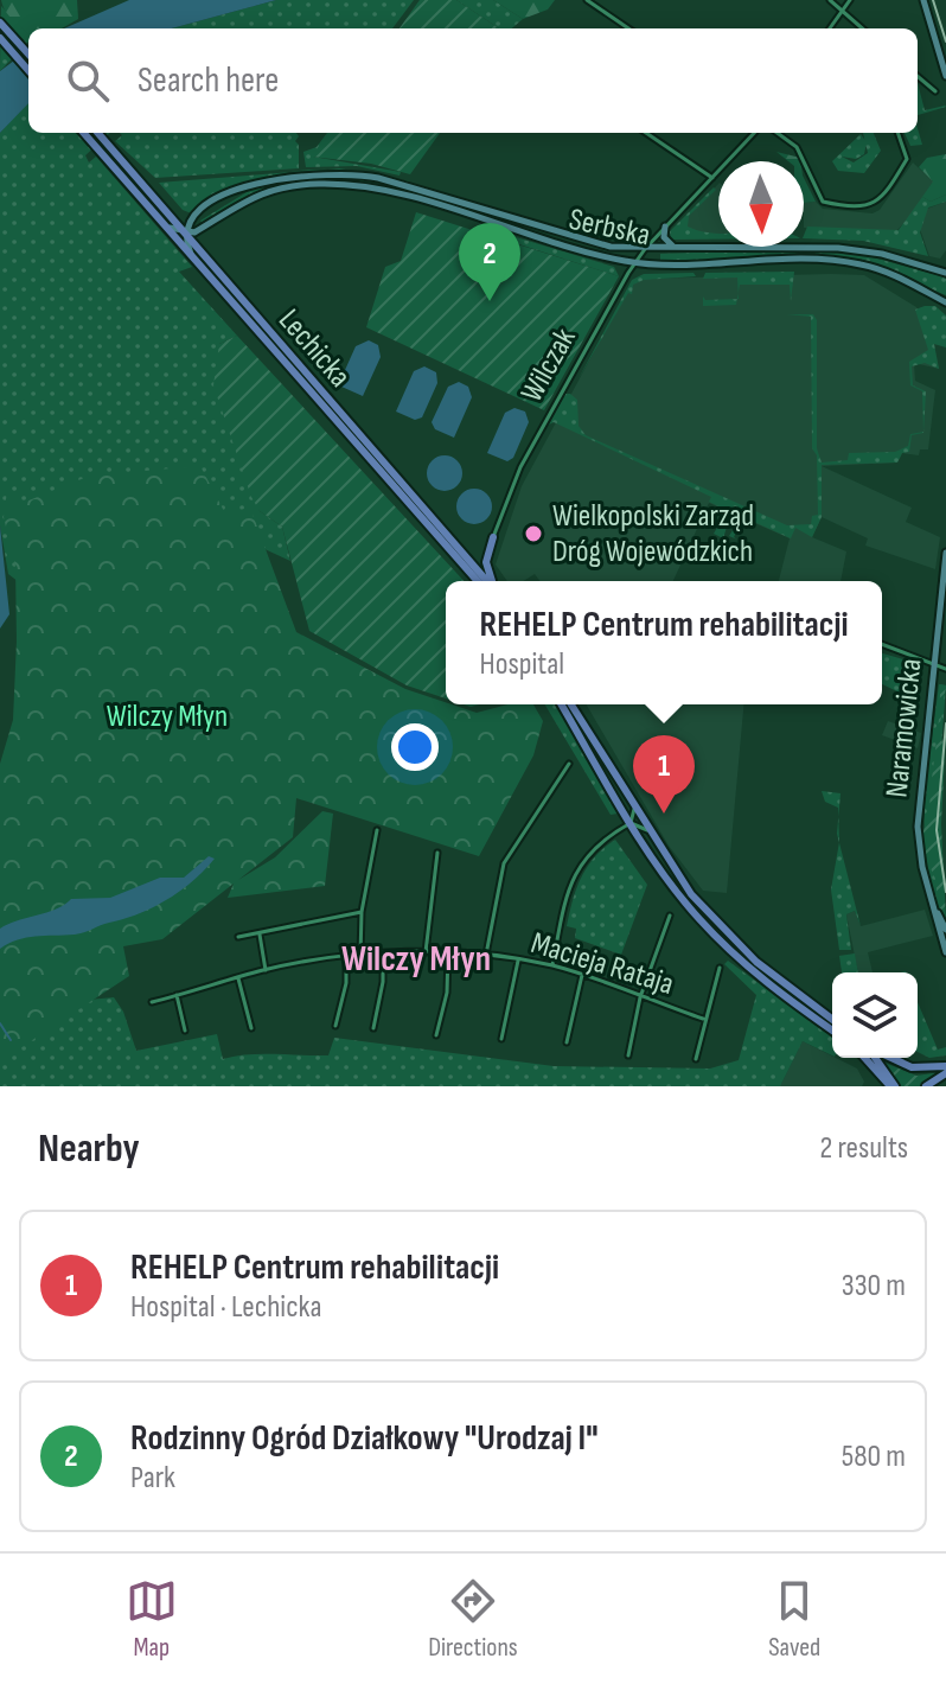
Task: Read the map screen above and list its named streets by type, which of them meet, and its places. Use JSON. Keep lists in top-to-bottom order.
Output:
{
  "streets": {
    "main road": ["Lechicka"],
    "street": [
      "Serbska",
      "Wilczak",
      "Naramowicka",
      "Macieja Rataja"
    ]
  },
  "crossings": [
    ["Serbska", "Lechicka"],
    ["Serbska", "Wilczak"]
  ],
  "districts": ["Wilczy Młyn"],
  "parks": ["Wilczy Młyn"],
  "places": ["Wielkopolski Zarząd Dróg Wojewódzkich"],
  "north": "bottom",
  "page": {
    "search": "Search here",
    "pins": ["2", "1"],
    "popup": ["REHELP Centrum rehabilitacji", "Hospital"],
    "heading": ["Nearby", "2 results"],
    "list": [
      {
        "mark": "1",
        "name": "REHELP Centrum rehabilitacji",
        "note": "Hospital · Lechicka",
        "value": "330 m"
      },
      {
        "mark": "2",
        "name": "Rodzinny Ogród Działkowy \"Urodzaj I\"",
        "note": "Park",
        "value": "580 m"
      }
    ],
    "nav": ["Map", "Directions", "Saved"]
  }
}
